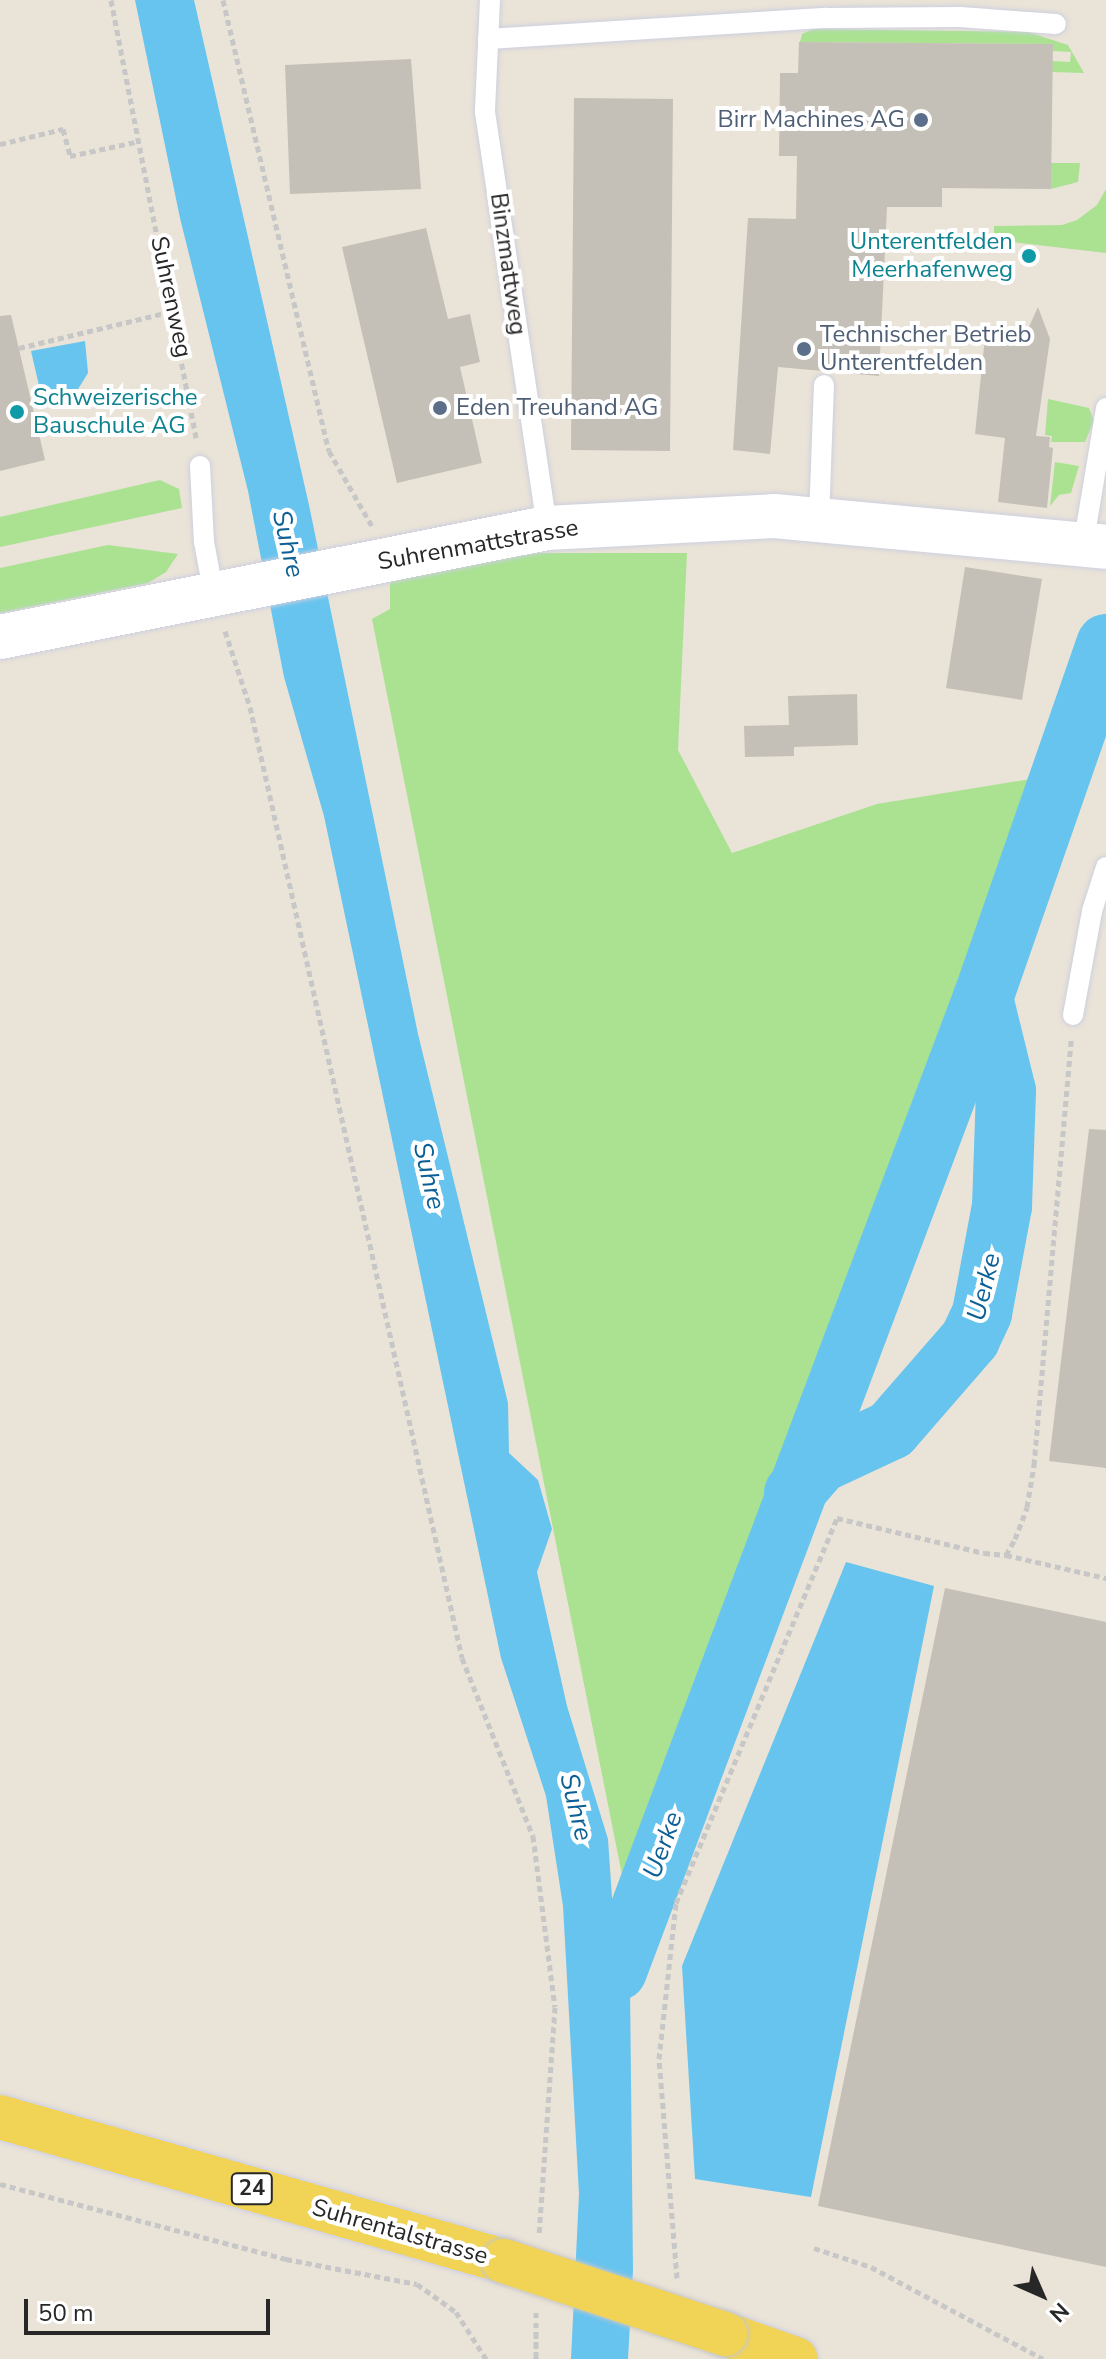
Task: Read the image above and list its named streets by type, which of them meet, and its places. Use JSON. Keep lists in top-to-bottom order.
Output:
{
  "streets": {
    "main road": ["24", "Suhrentalstrasse"],
    "street": ["Suhrenmattstrasse"],
    "lane": ["Binzmattweg"],
    "path": ["Suhrenweg"]
  },
  "crossings": [
    ["Binzmattweg", "Suhrenmattstrasse"]
  ],
  "water": ["Suhre", "Uerke"],
  "places": [
    "Birr Machines AG",
    "Unterentfelden Meerhafenweg",
    "Technischer Betrieb Unterentfelden",
    "Eden Treuhand AG",
    "Schweizerische Bauschule AG"
  ],
  "scale_bar": "50 m",
  "north": "bottom right"
}
